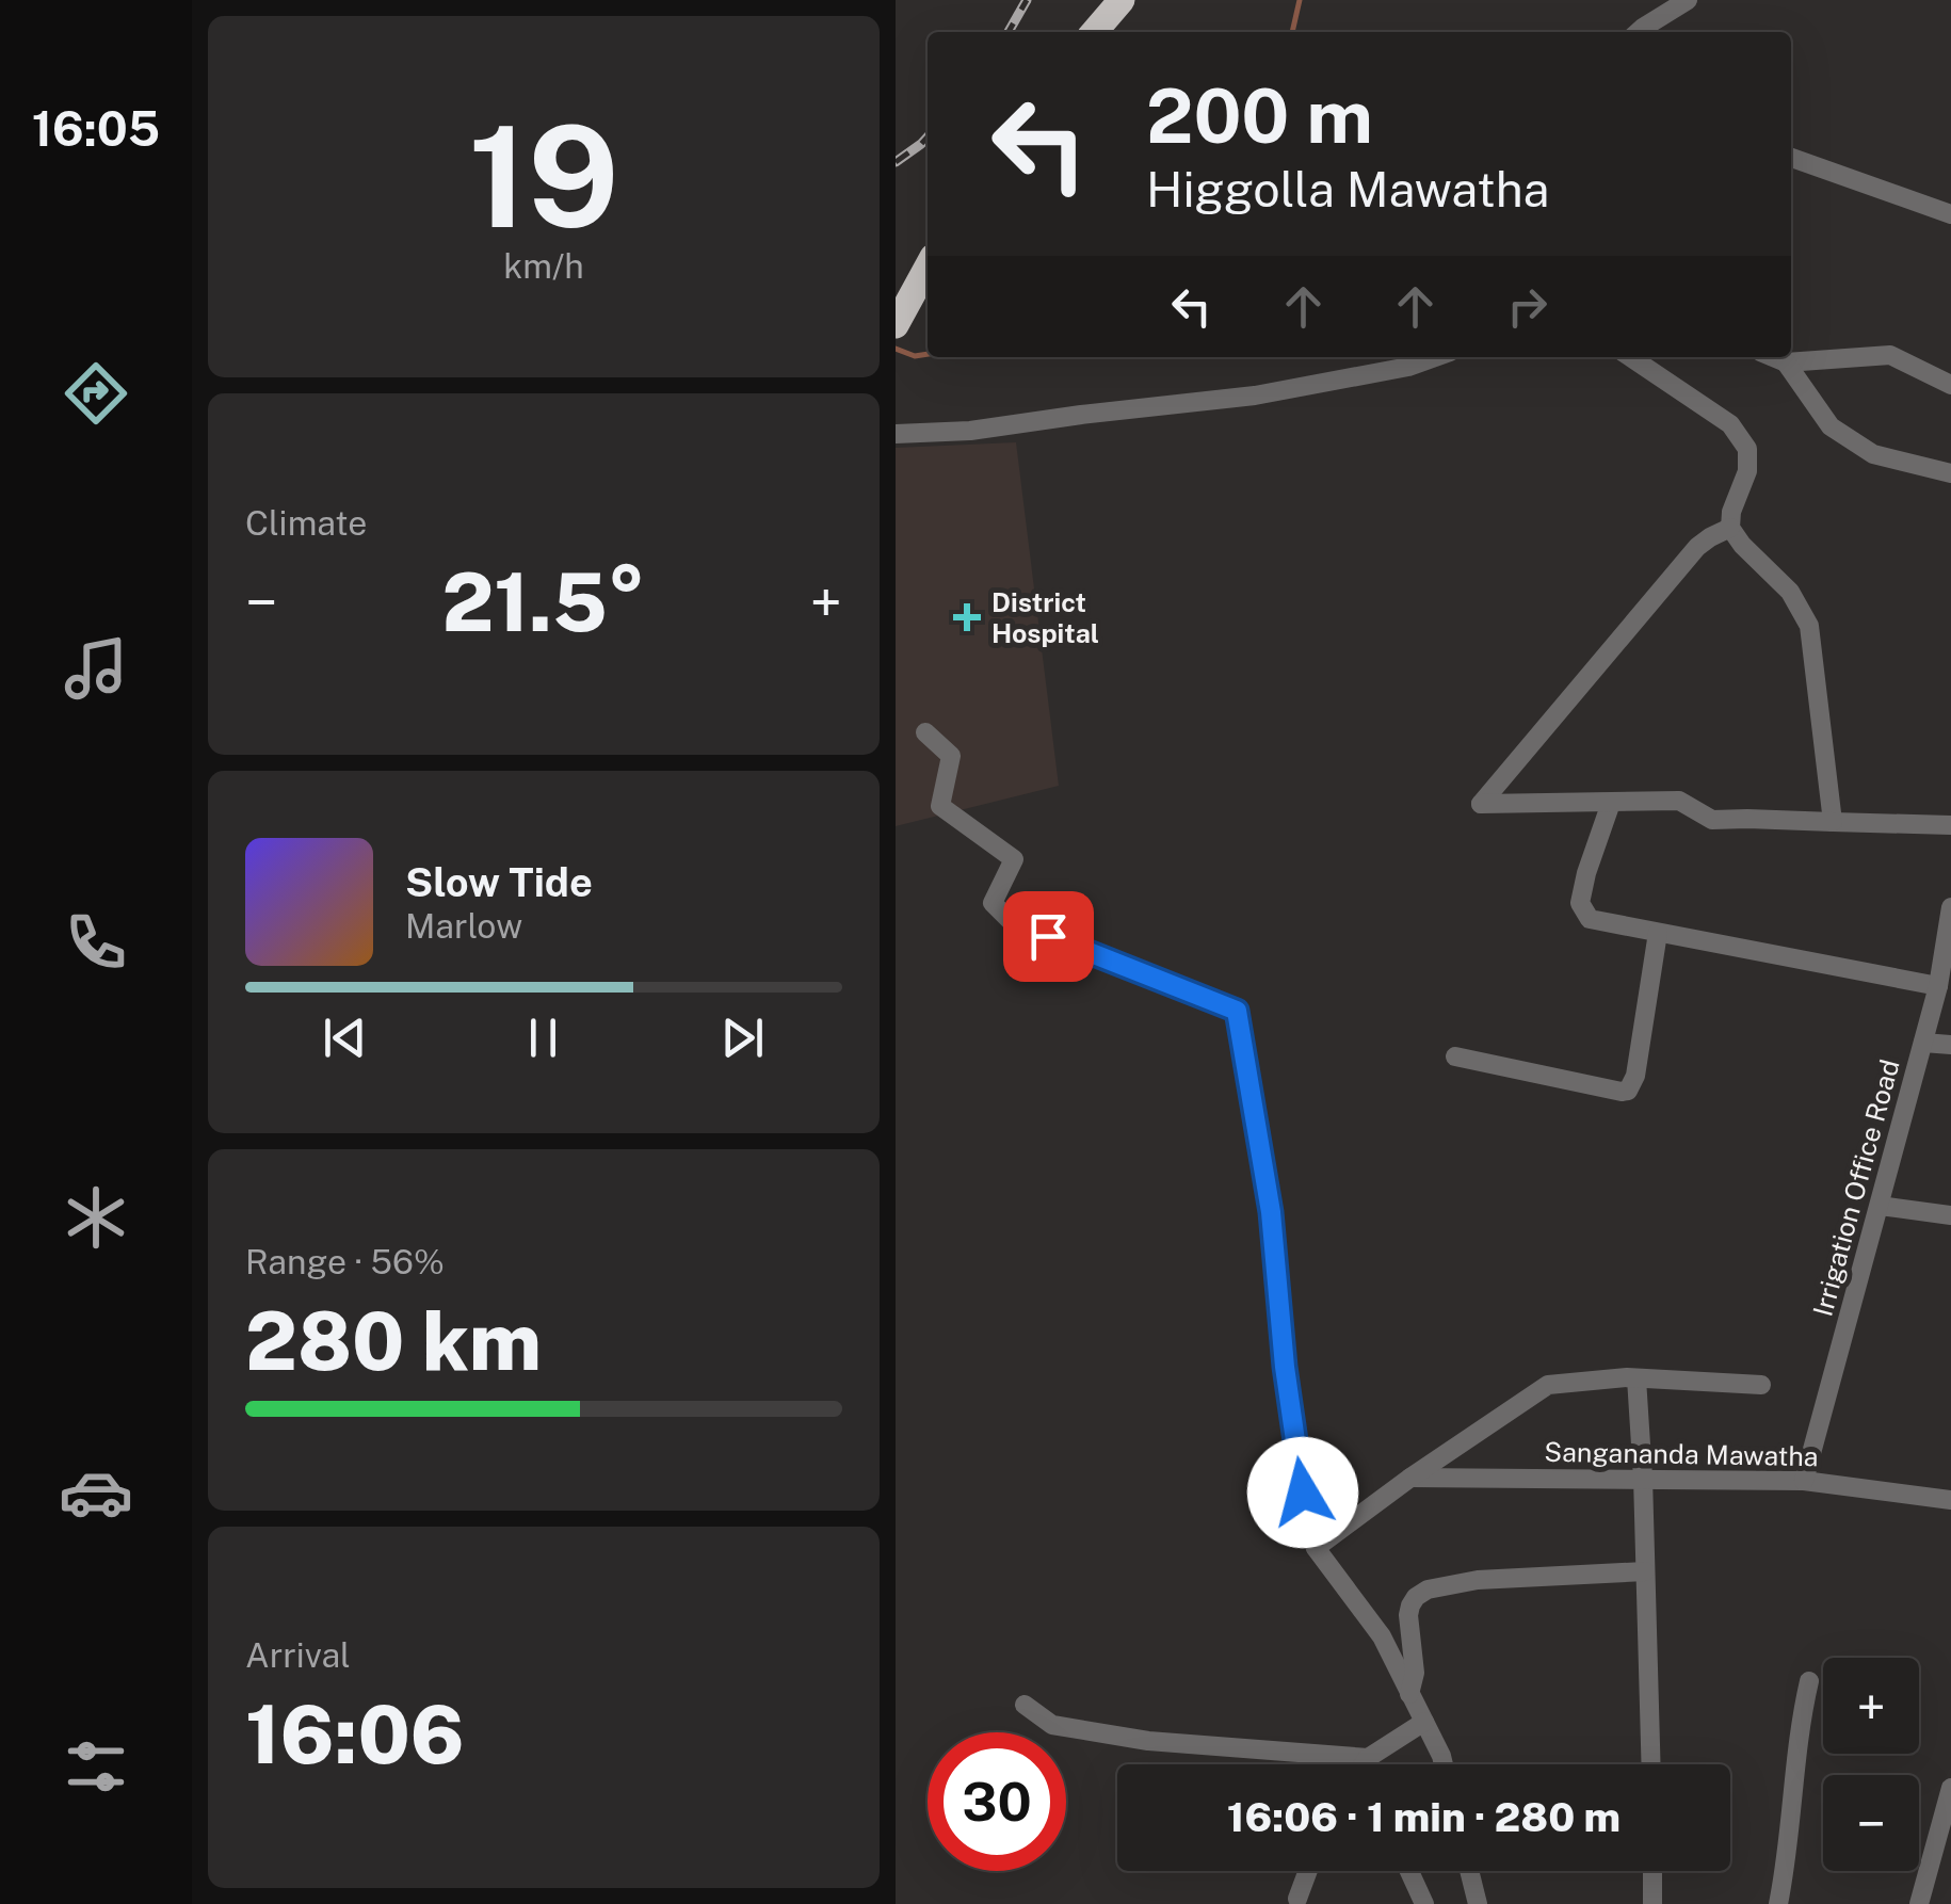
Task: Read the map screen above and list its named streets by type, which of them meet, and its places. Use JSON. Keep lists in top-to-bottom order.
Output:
{
  "streets": {
    "street": ["Irrigation Office Road", "Sangananda Mawatha"]
  },
  "crossings": [
    ["Irrigation Office Road", "Sangananda Mawatha"]
  ],
  "places": {
    "health": ["District Hospital"]
  },
  "page": {
    "tabs": "16:05",
    "tile": [
      ["19", "km/h"],
      "Climate",
      ["Range · 56%", "280 km"],
      ["Arrival", "16:06"]
    ],
    "turn": ["200 m", "Higgolla Mawatha"],
    "heat": ["−", "21.5°", "+"],
    "song": ["Slow Tide", "Marlow"],
    "map_buttons": ["+", "−"],
    "limit": "30",
    "trip": "16:06 · 1 min · 280 m"
  }
}
